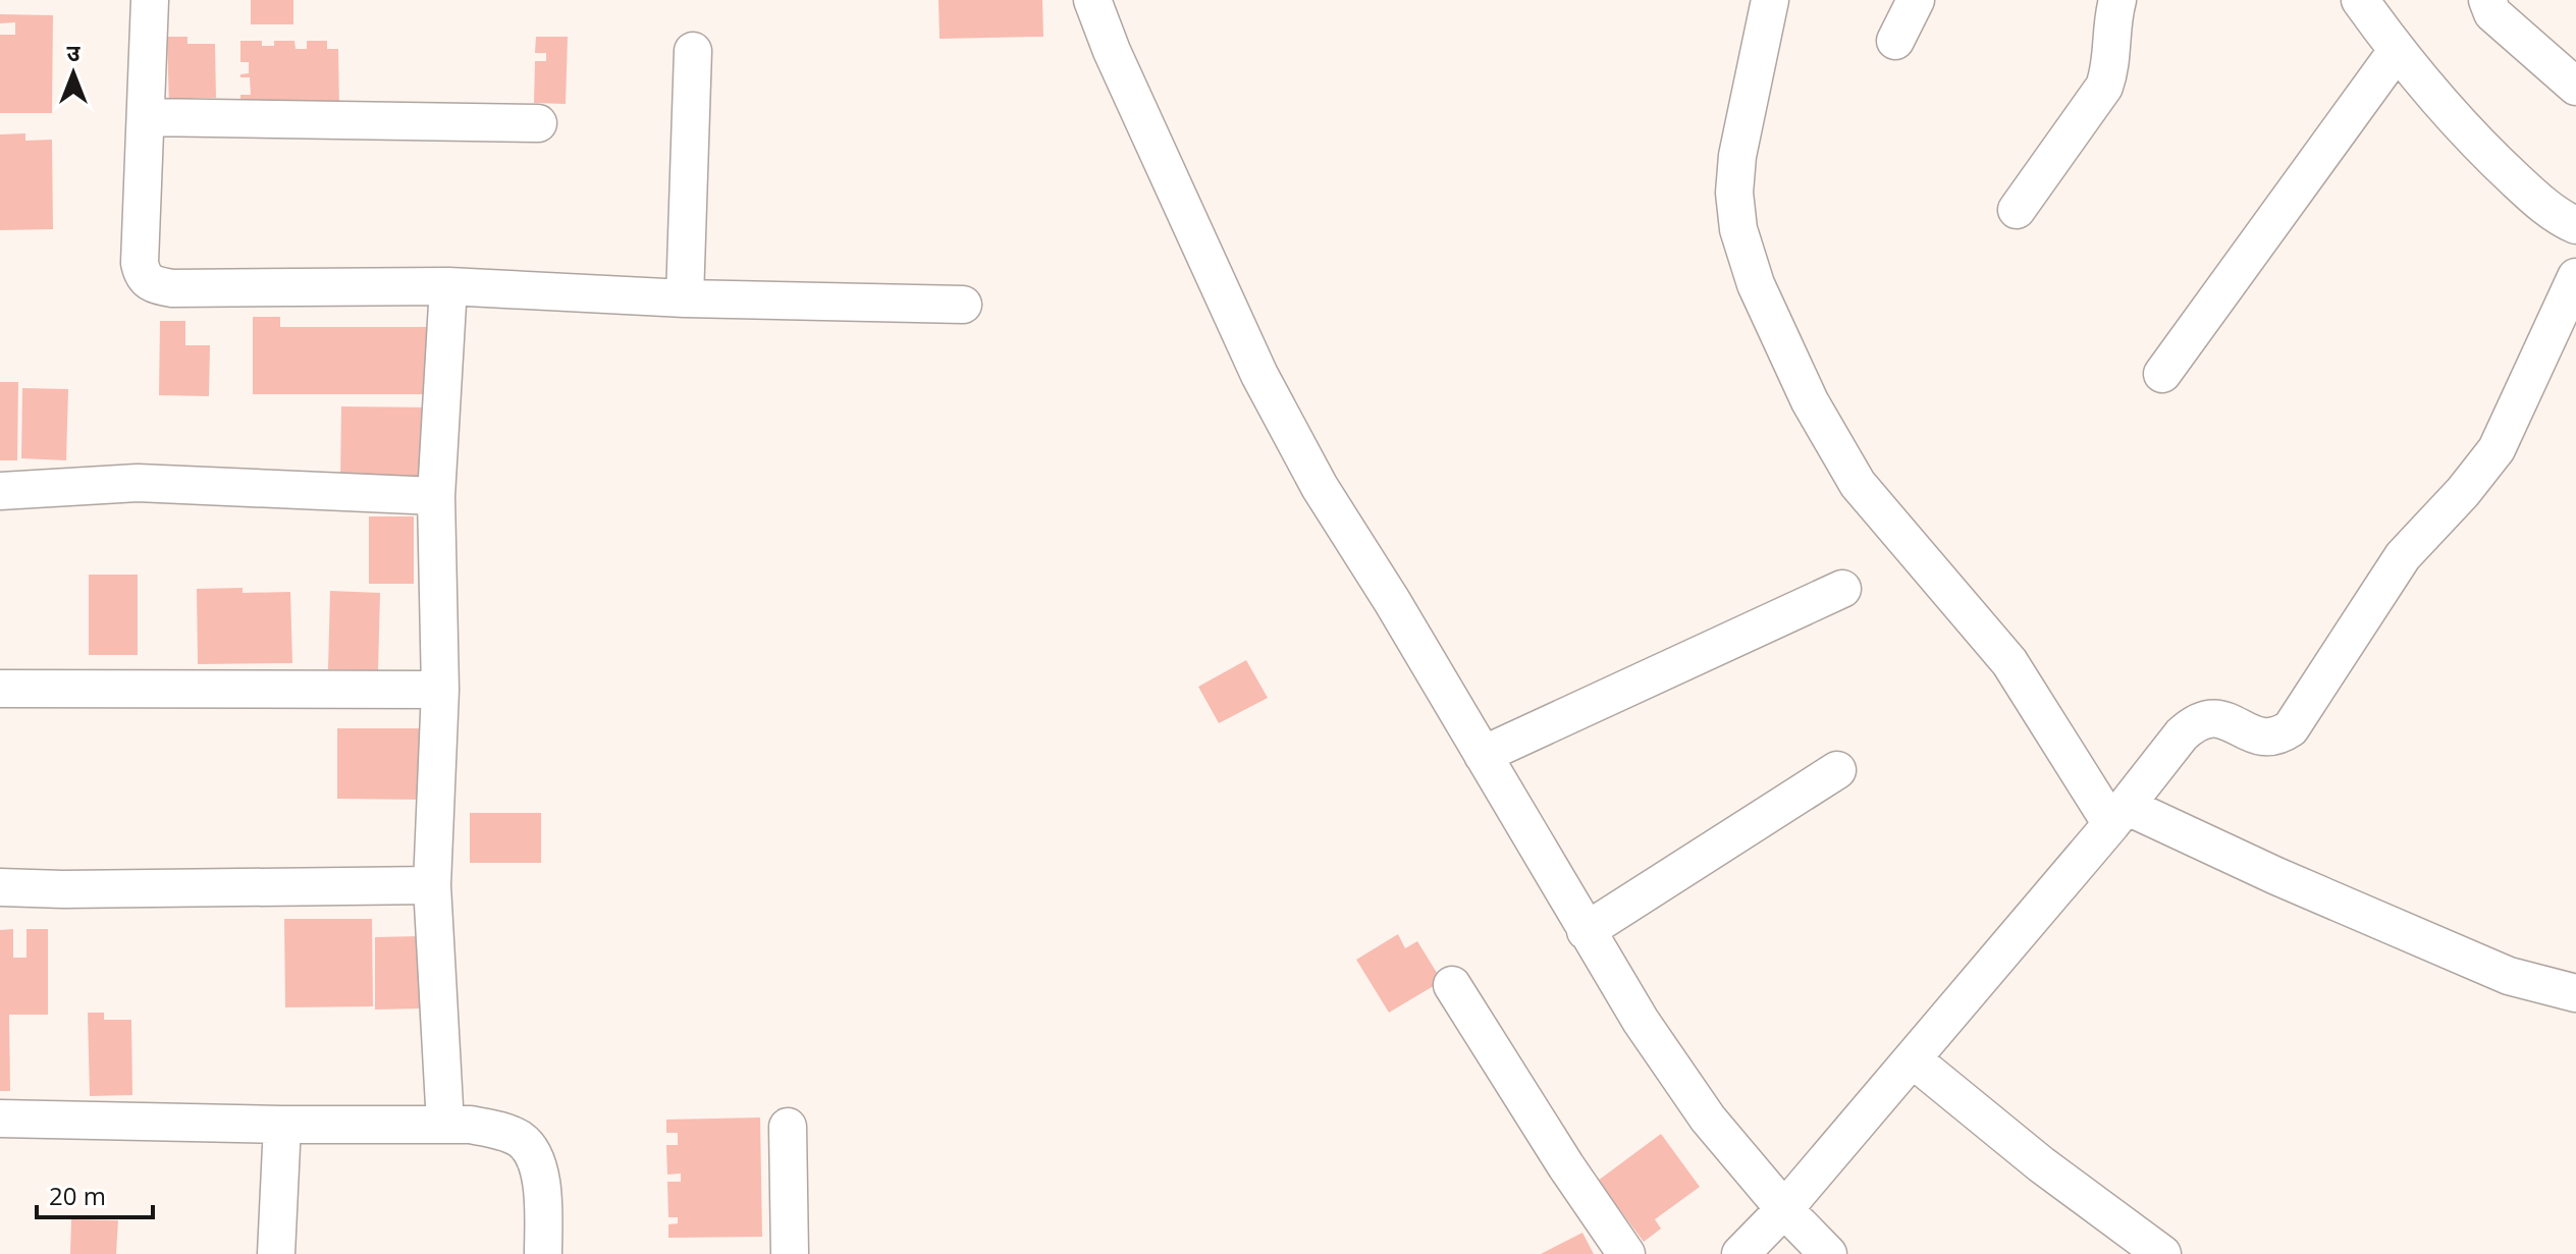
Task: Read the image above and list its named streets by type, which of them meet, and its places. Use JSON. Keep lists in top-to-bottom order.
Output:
{
  "scale_bar": "20 m",
  "north": "top"
}
